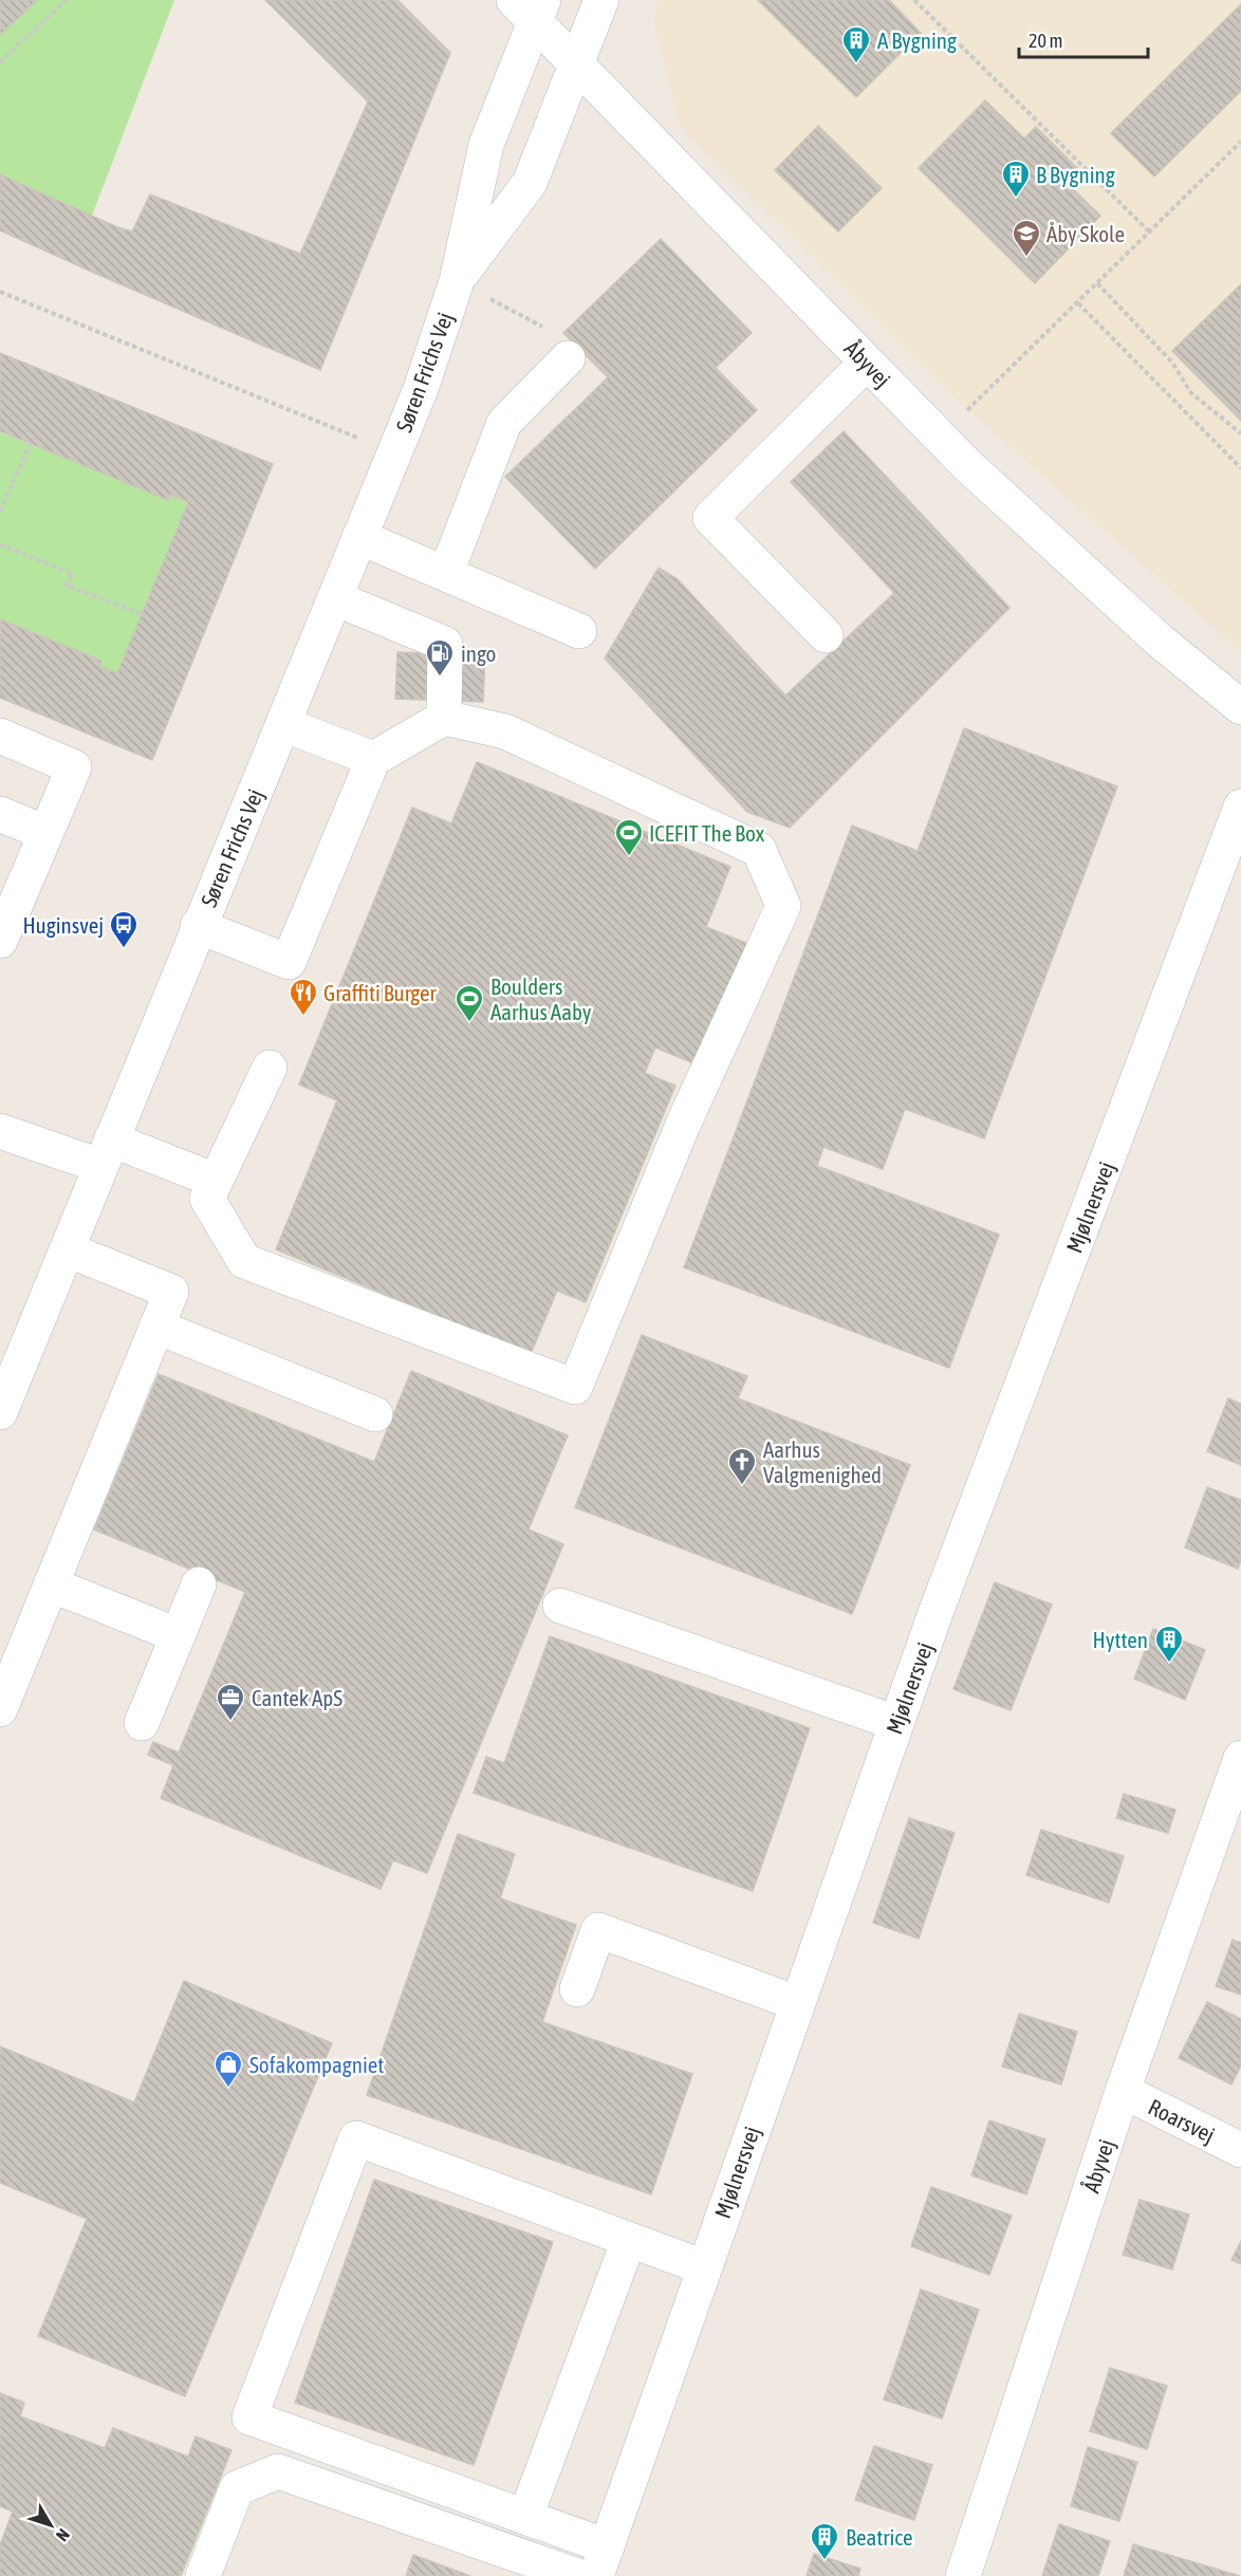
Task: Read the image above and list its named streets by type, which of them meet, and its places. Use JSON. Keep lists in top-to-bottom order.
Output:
{
  "streets": {
    "street": [
      "Åbyvej",
      "Søren Frichs Vej",
      "Mjølnersvej",
      "Roarsvej"
    ]
  },
  "crossings": [
    ["Åbyvej", "Søren Frichs Vej"],
    ["Åbyvej", "Roarsvej"]
  ],
  "places": {
    "building": [
      "A Bygning",
      "B Bygning",
      "Hytten",
      "Beatrice"
    ],
    "school or university": ["Åby Skole"],
    "fuel station": ["ingo"],
    "sports": ["ICEFIT The Box", "Boulders Aarhus Aaby"],
    "bus stop": ["Huginsvej"],
    "restaurant": ["Graffiti Burger"],
    "church": ["Aarhus Valgmenighed"],
    "office": ["Cantek ApS"],
    "shop": ["Sofakompagniet"]
  },
  "scale_bar": "20 m",
  "north": "bottom right"
}
